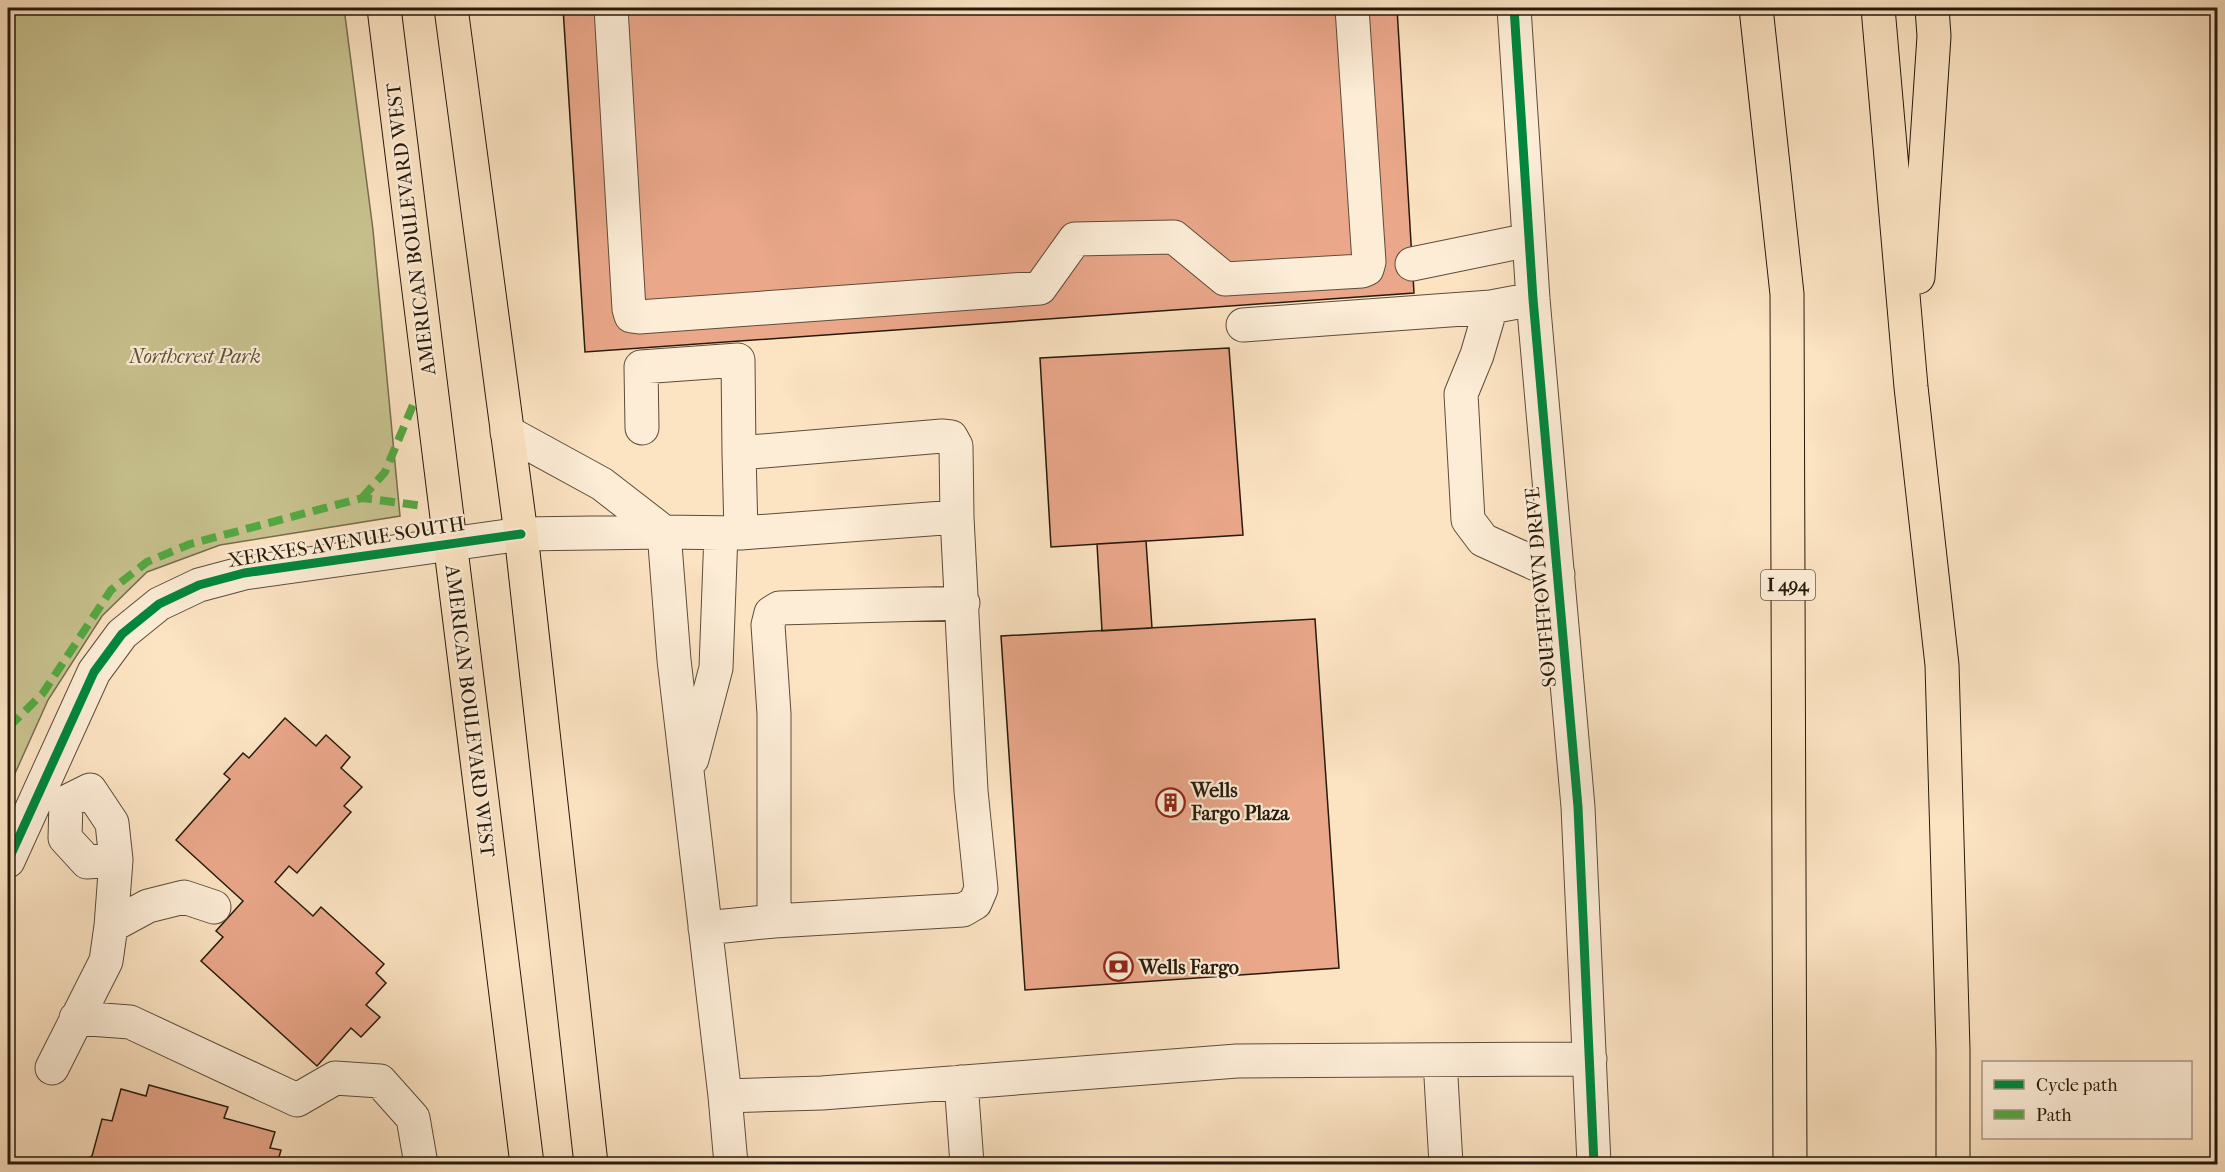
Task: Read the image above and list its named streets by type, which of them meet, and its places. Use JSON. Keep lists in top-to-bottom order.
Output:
{
  "streets": {
    "main road": ["AMERICAN BOULEVARD WEST", "I 494"],
    "street": ["XERXES AVENUE SOUTH", "SOUTHTOWN DRIVE"]
  },
  "crossings": [
    ["AMERICAN BOULEVARD WEST", "XERXES AVENUE SOUTH"]
  ],
  "parks": ["Northcrest Park"],
  "places": {
    "building": ["Wells Fargo Plaza"],
    "bank": ["Wells Fargo"]
  },
  "legend": ["Cycle path", "Path"]
}
